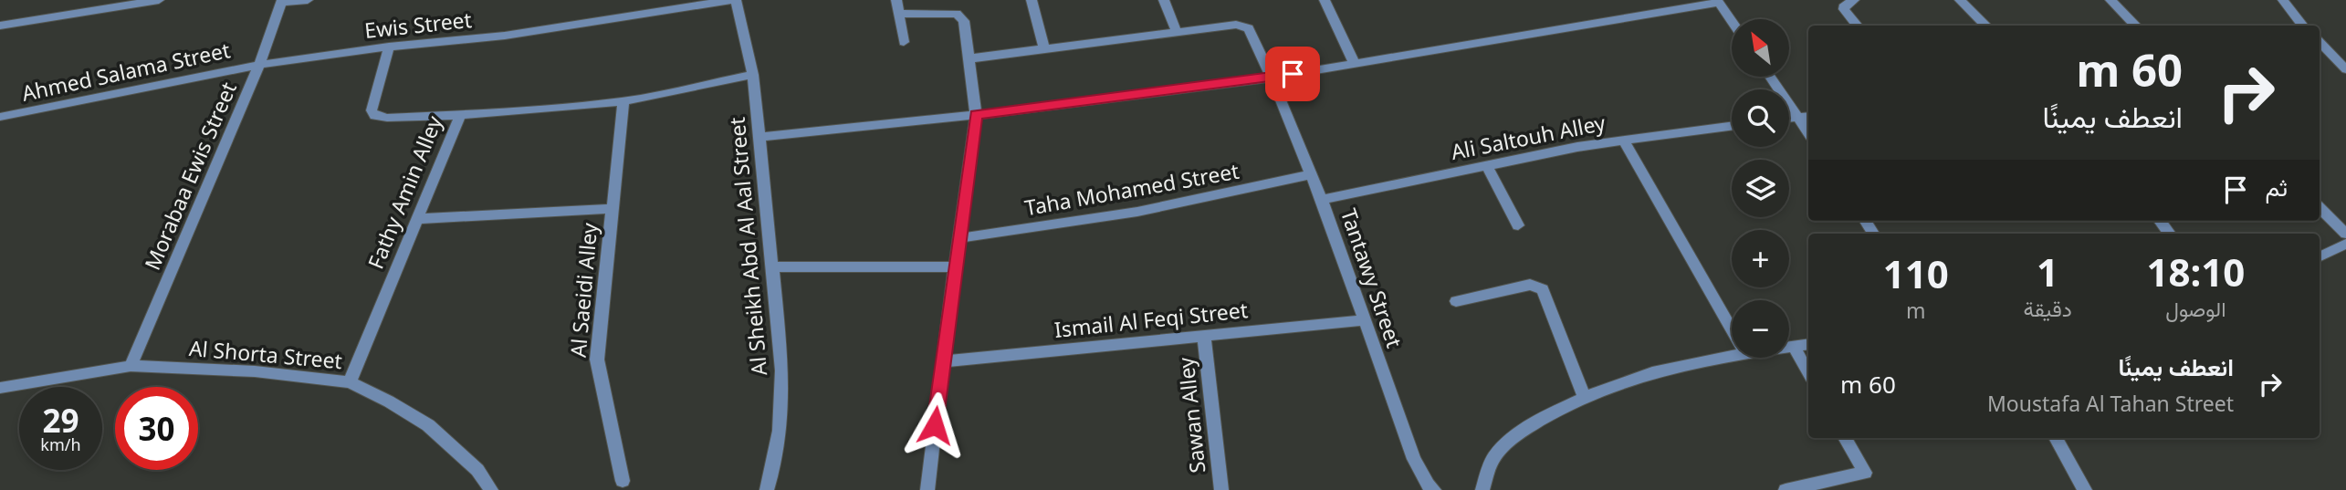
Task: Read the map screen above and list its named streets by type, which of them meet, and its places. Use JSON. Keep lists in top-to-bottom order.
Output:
{
  "streets": {
    "street": [
      "Ewis Street",
      "Ahmed Salama Street",
      "Ali Saltouh Alley",
      "Morabaa Ewis Street",
      "Taha Mohamed Street",
      "Fathy Amin Alley",
      "Al Sheikh Abd Al Aal Street",
      "Tantawy Street",
      "Al Saeidi Alley",
      "Ismail Al Feqi Street",
      "Al Shorta Street",
      "Sawan Alley"
    ]
  },
  "crossings": [
    ["Ewis Street", "Ahmed Salama Street"],
    ["Ewis Street", "Morabaa Ewis Street"],
    ["Ewis Street", "Al Sheikh Abd Al Aal Street"],
    ["Ahmed Salama Street", "Morabaa Ewis Street"],
    ["Ali Saltouh Alley", "Tantawy Street"],
    ["Morabaa Ewis Street", "Al Shorta Street"],
    ["Taha Mohamed Street", "Tantawy Street"],
    ["Fathy Amin Alley", "Al Sheikh Abd Al Aal Street"],
    ["Fathy Amin Alley", "Al Saeidi Alley"],
    ["Fathy Amin Alley", "Al Shorta Street"],
    ["Tantawy Street", "Ismail Al Feqi Street"],
    ["Ismail Al Feqi Street", "Sawan Alley"]
  ],
  "north": "top left",
  "page": {
    "map_buttons": ["+", "−"],
    "turn": ["60 m", "انعطف يمينًا"],
    "then": "ثم",
    "eta": [
      "18:10",
      "الوصول",
      "1",
      "دقيقة",
      "110",
      "m"
    ],
    "list": [
      {
        "name": "انعطف يمينًا",
        "note": "Moustafa Al Tahan Street",
        "value": "60 m"
      }
    ],
    "speed": "29 km/h",
    "limit": "30"
  }
}
